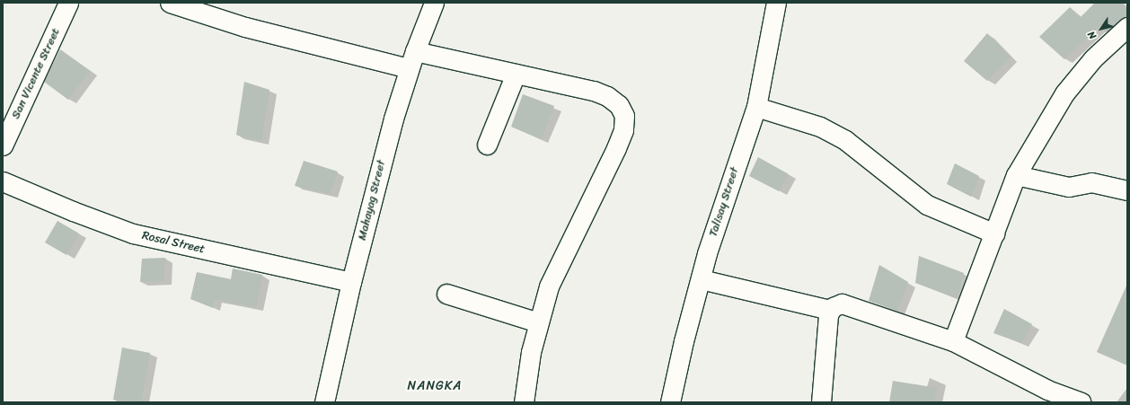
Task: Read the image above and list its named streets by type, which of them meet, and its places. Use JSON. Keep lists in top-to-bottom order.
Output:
{
  "streets": {
    "street": [
      "San Vicente Street",
      "Mahayag Street",
      "Talisay Street",
      "Rosal Street"
    ]
  },
  "crossings": [
    ["Mahayag Street", "Rosal Street"]
  ],
  "districts": ["NANGKA"],
  "north": "bottom left"
}
